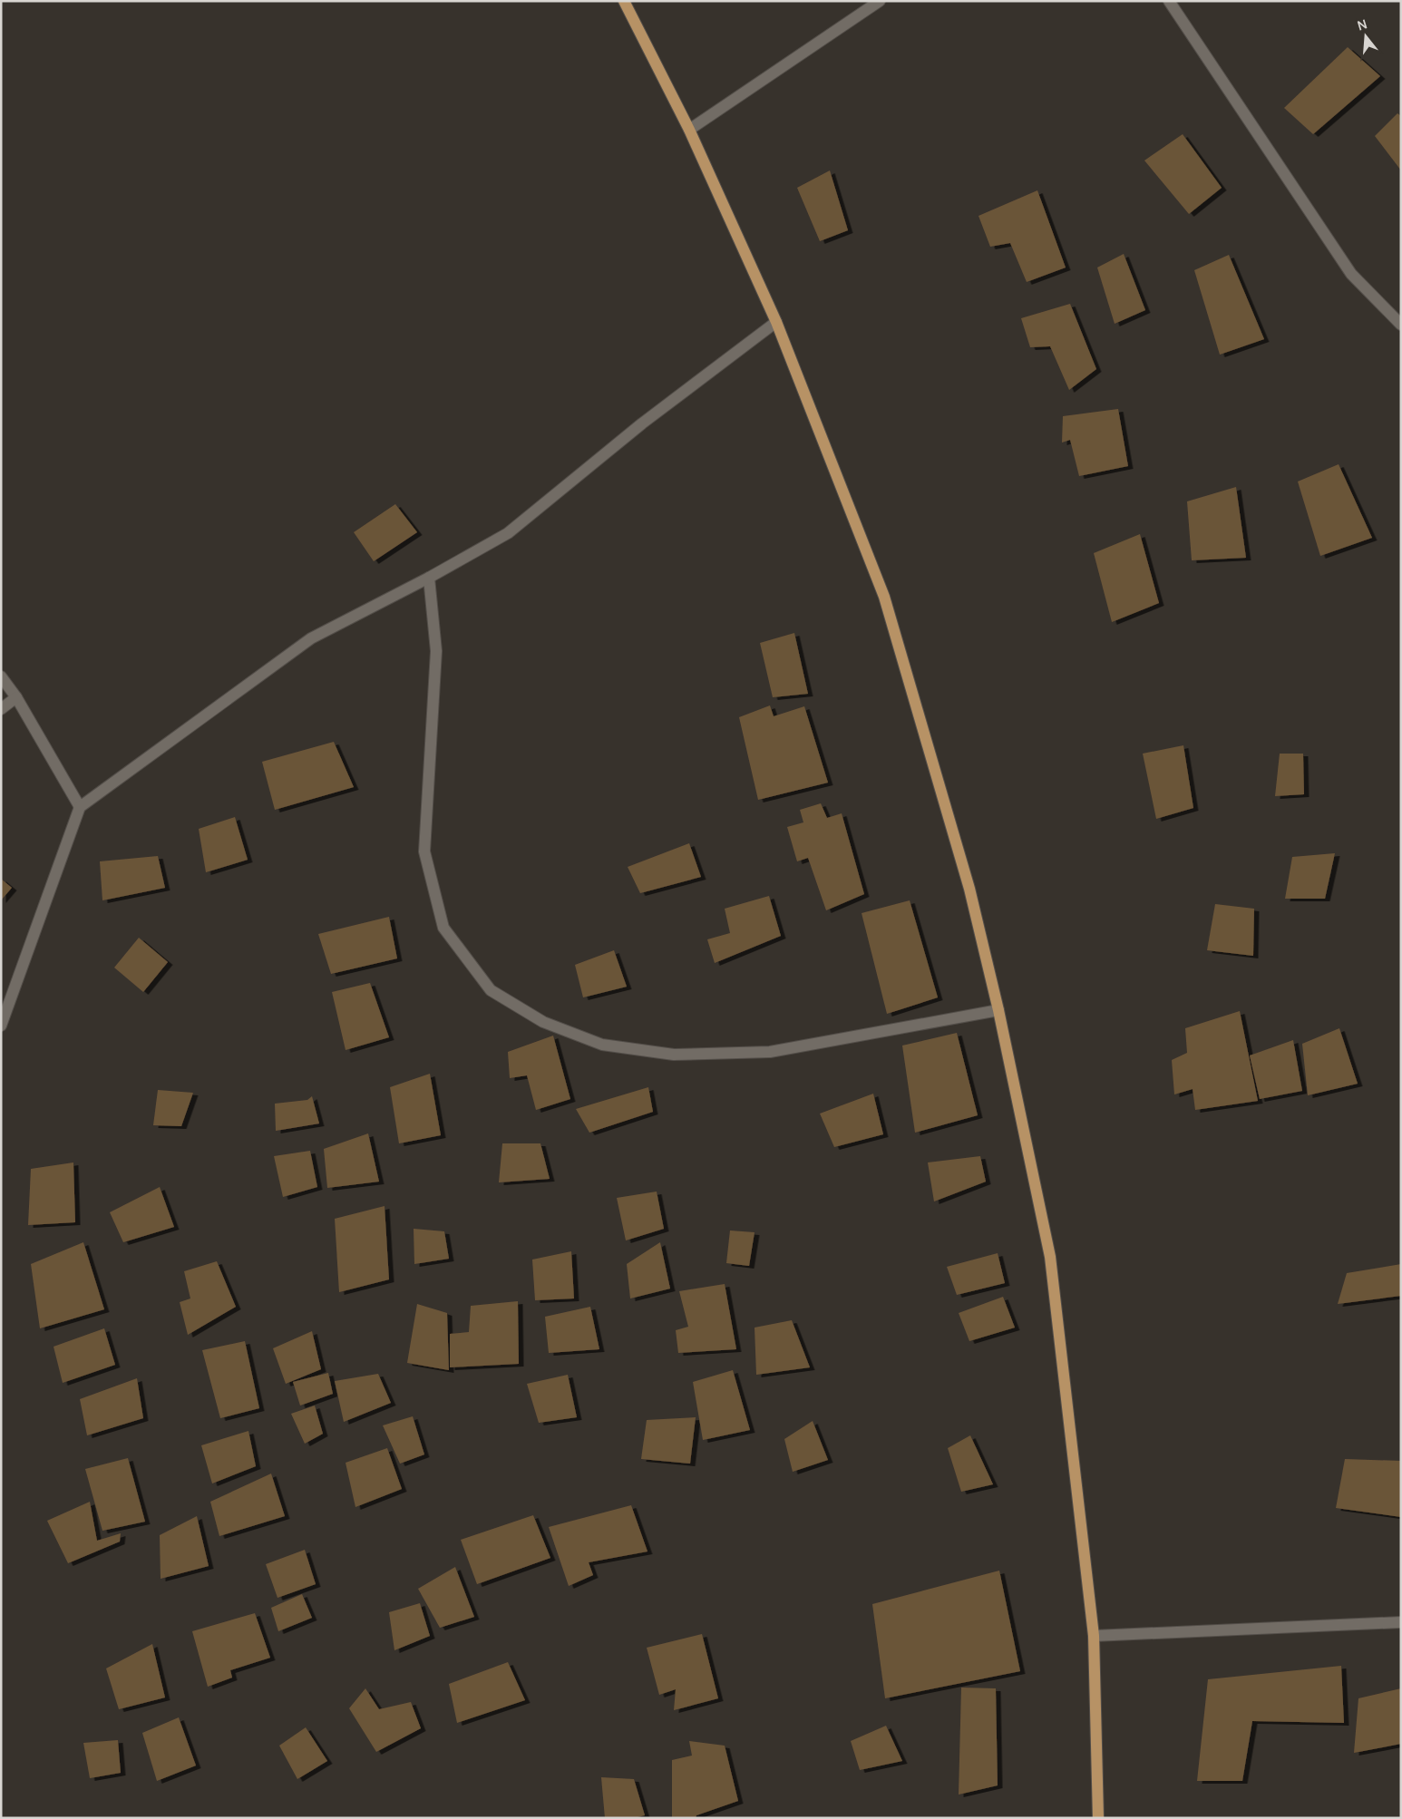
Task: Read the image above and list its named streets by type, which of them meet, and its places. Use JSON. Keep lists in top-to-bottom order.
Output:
{
  "north": "top"
}
